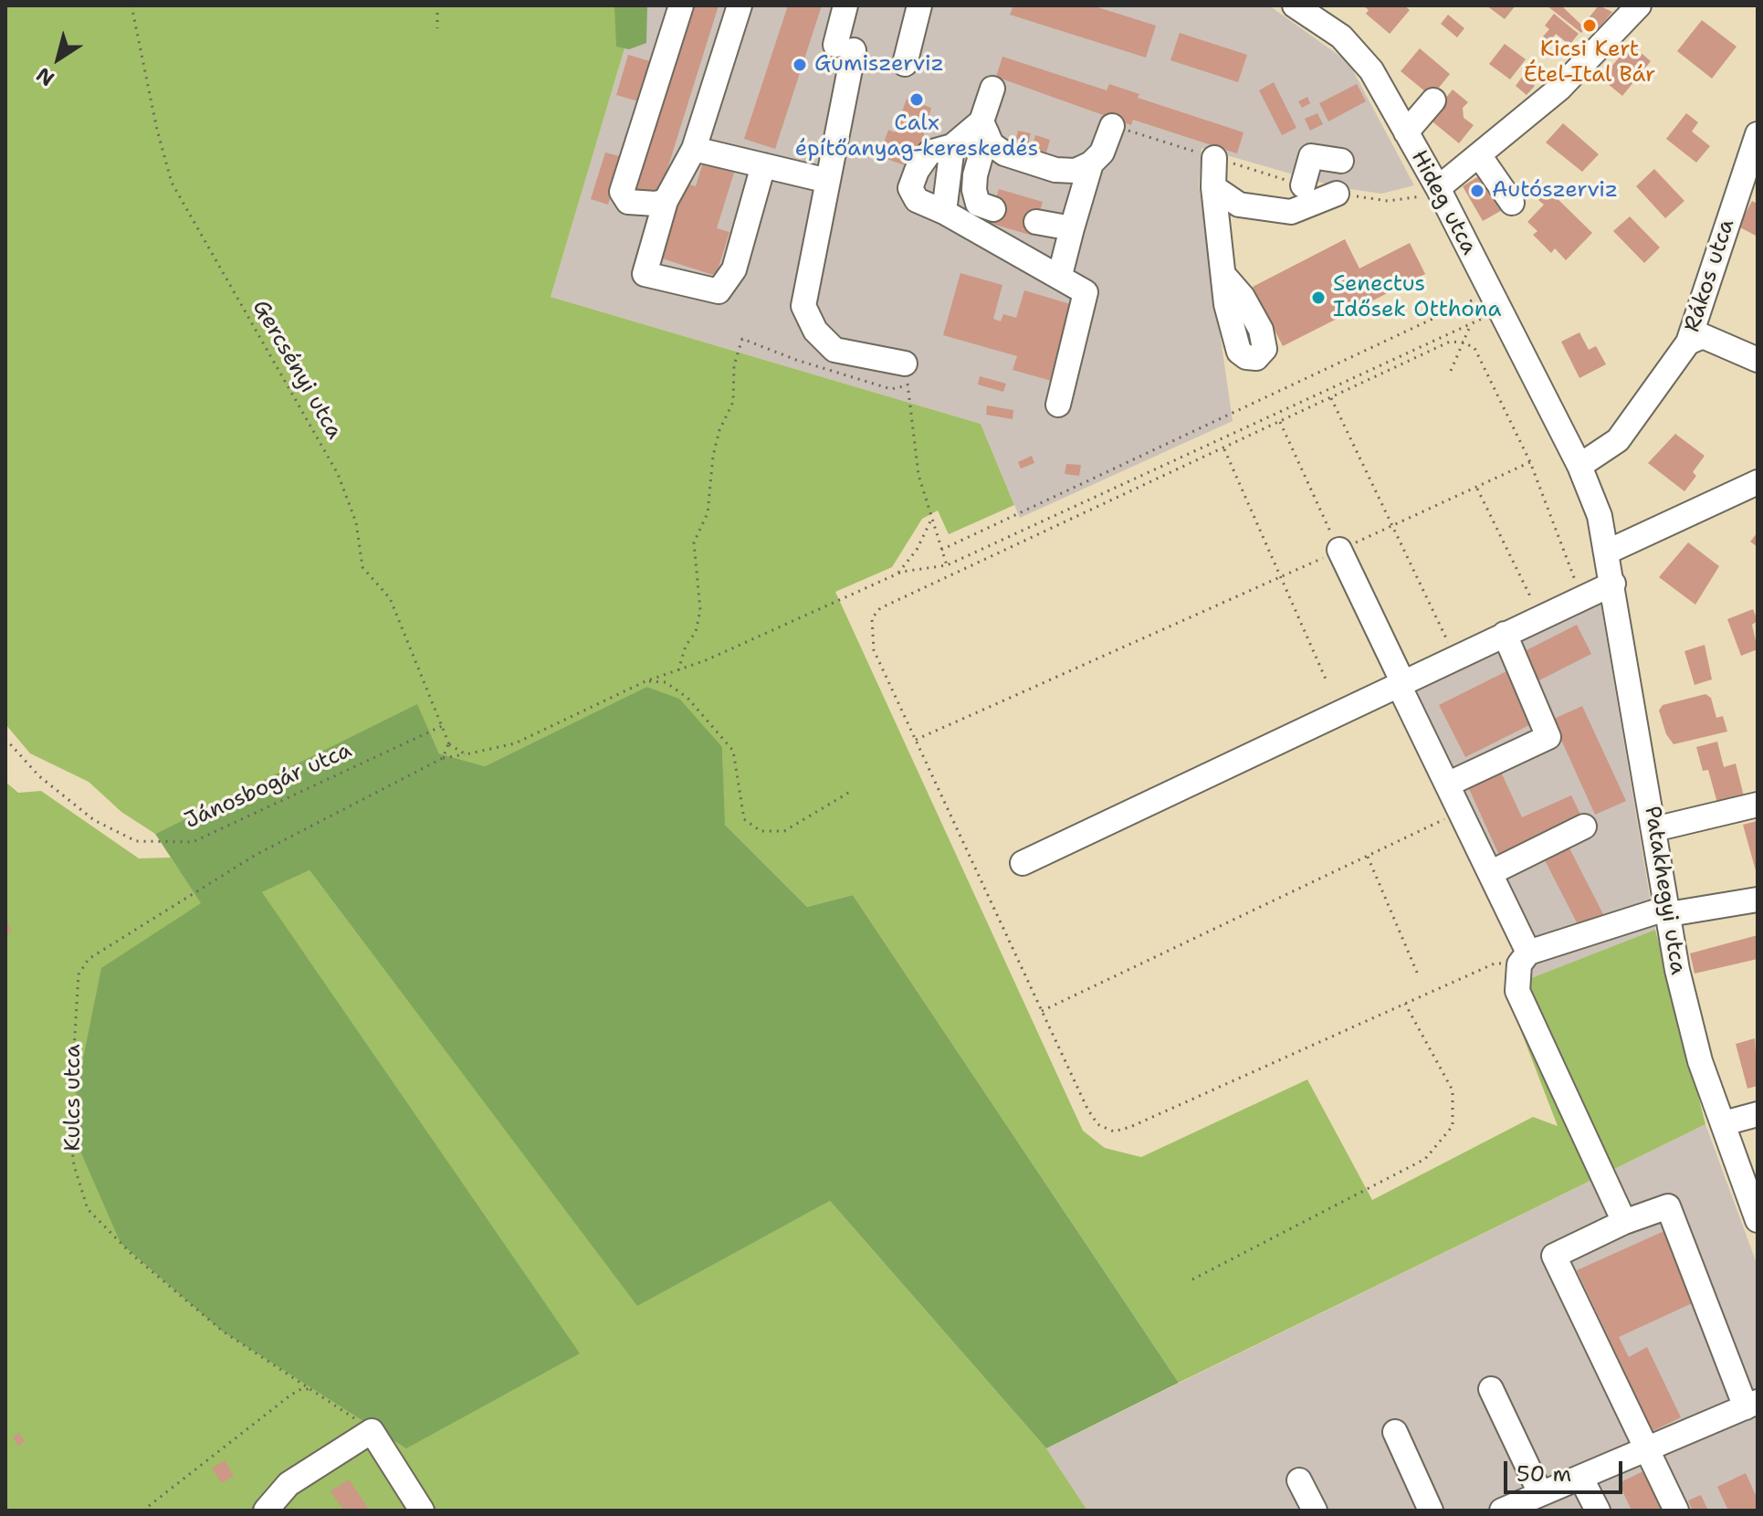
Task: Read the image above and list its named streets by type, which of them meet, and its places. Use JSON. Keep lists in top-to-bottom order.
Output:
{
  "streets": {
    "street": ["Hideg utca", "Rákos utca", "Patakhegyi utca"],
    "path": ["Gercsényi utca", "Jánosbogár utca", "Kulcs utca"]
  },
  "crossings": [
    ["Hideg utca", "Rákos utca"],
    ["Hideg utca", "Patakhegyi utca"],
    ["Hideg utca", "Kulcs utca"],
    ["Rákos utca", "Patakhegyi utca"],
    ["Gercsényi utca", "Jánosbogár utca"]
  ],
  "places": [
    "Kicsi Kert Étel-Ital Bár",
    "Gumiszerviz",
    "Calx építőanyag-kereskedés",
    "Autószerviz",
    "Senectus Idősek Otthona"
  ],
  "scale_bar": "50 m",
  "north": "bottom left"
}
